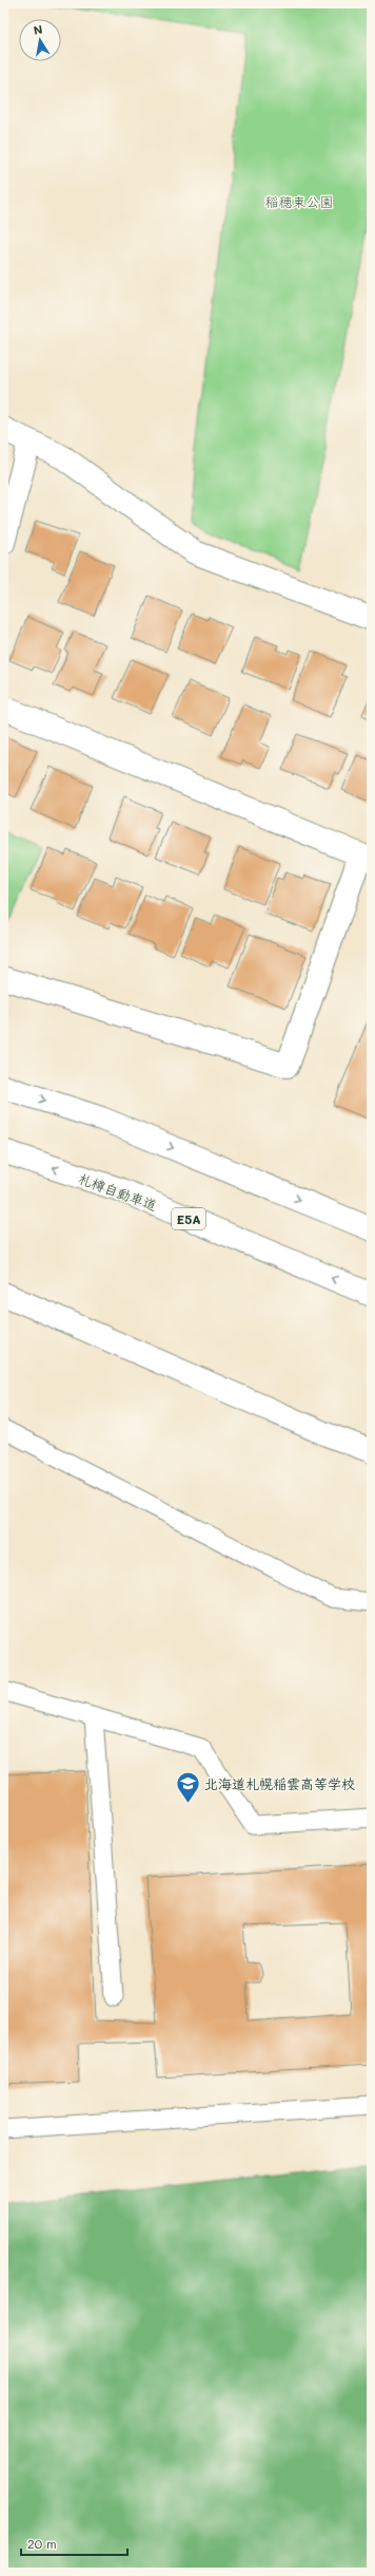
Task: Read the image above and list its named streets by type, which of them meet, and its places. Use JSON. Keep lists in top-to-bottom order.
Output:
{
  "streets": {
    "main road": ["札樽自動車道", "E5A"]
  },
  "parks": ["稲穂東公園"],
  "places": {
    "school or university": ["北海道札幌稲雲高等学校"]
  },
  "scale_bar": "20 m",
  "north": "top"
}
